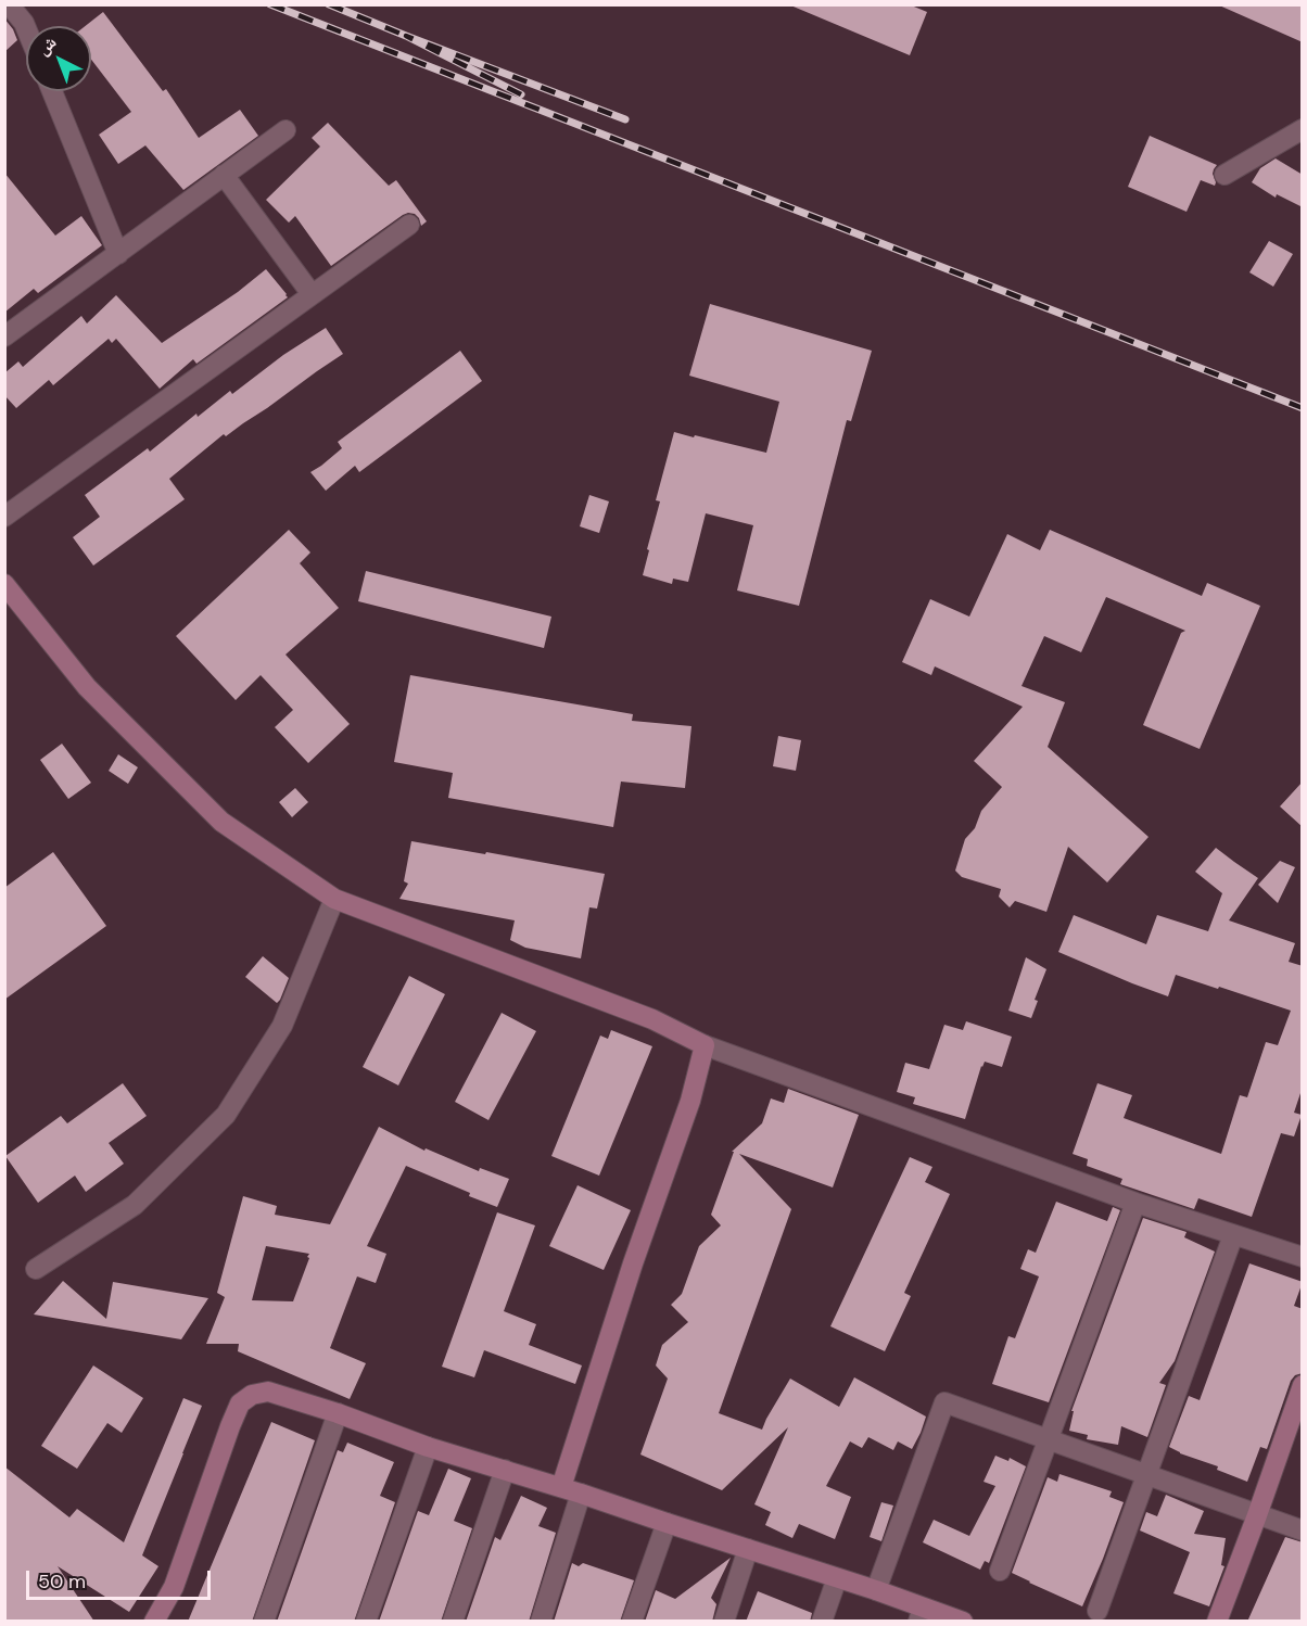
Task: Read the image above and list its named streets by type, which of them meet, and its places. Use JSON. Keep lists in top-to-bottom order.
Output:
{
  "scale_bar": "50 m",
  "north": "top left"
}
